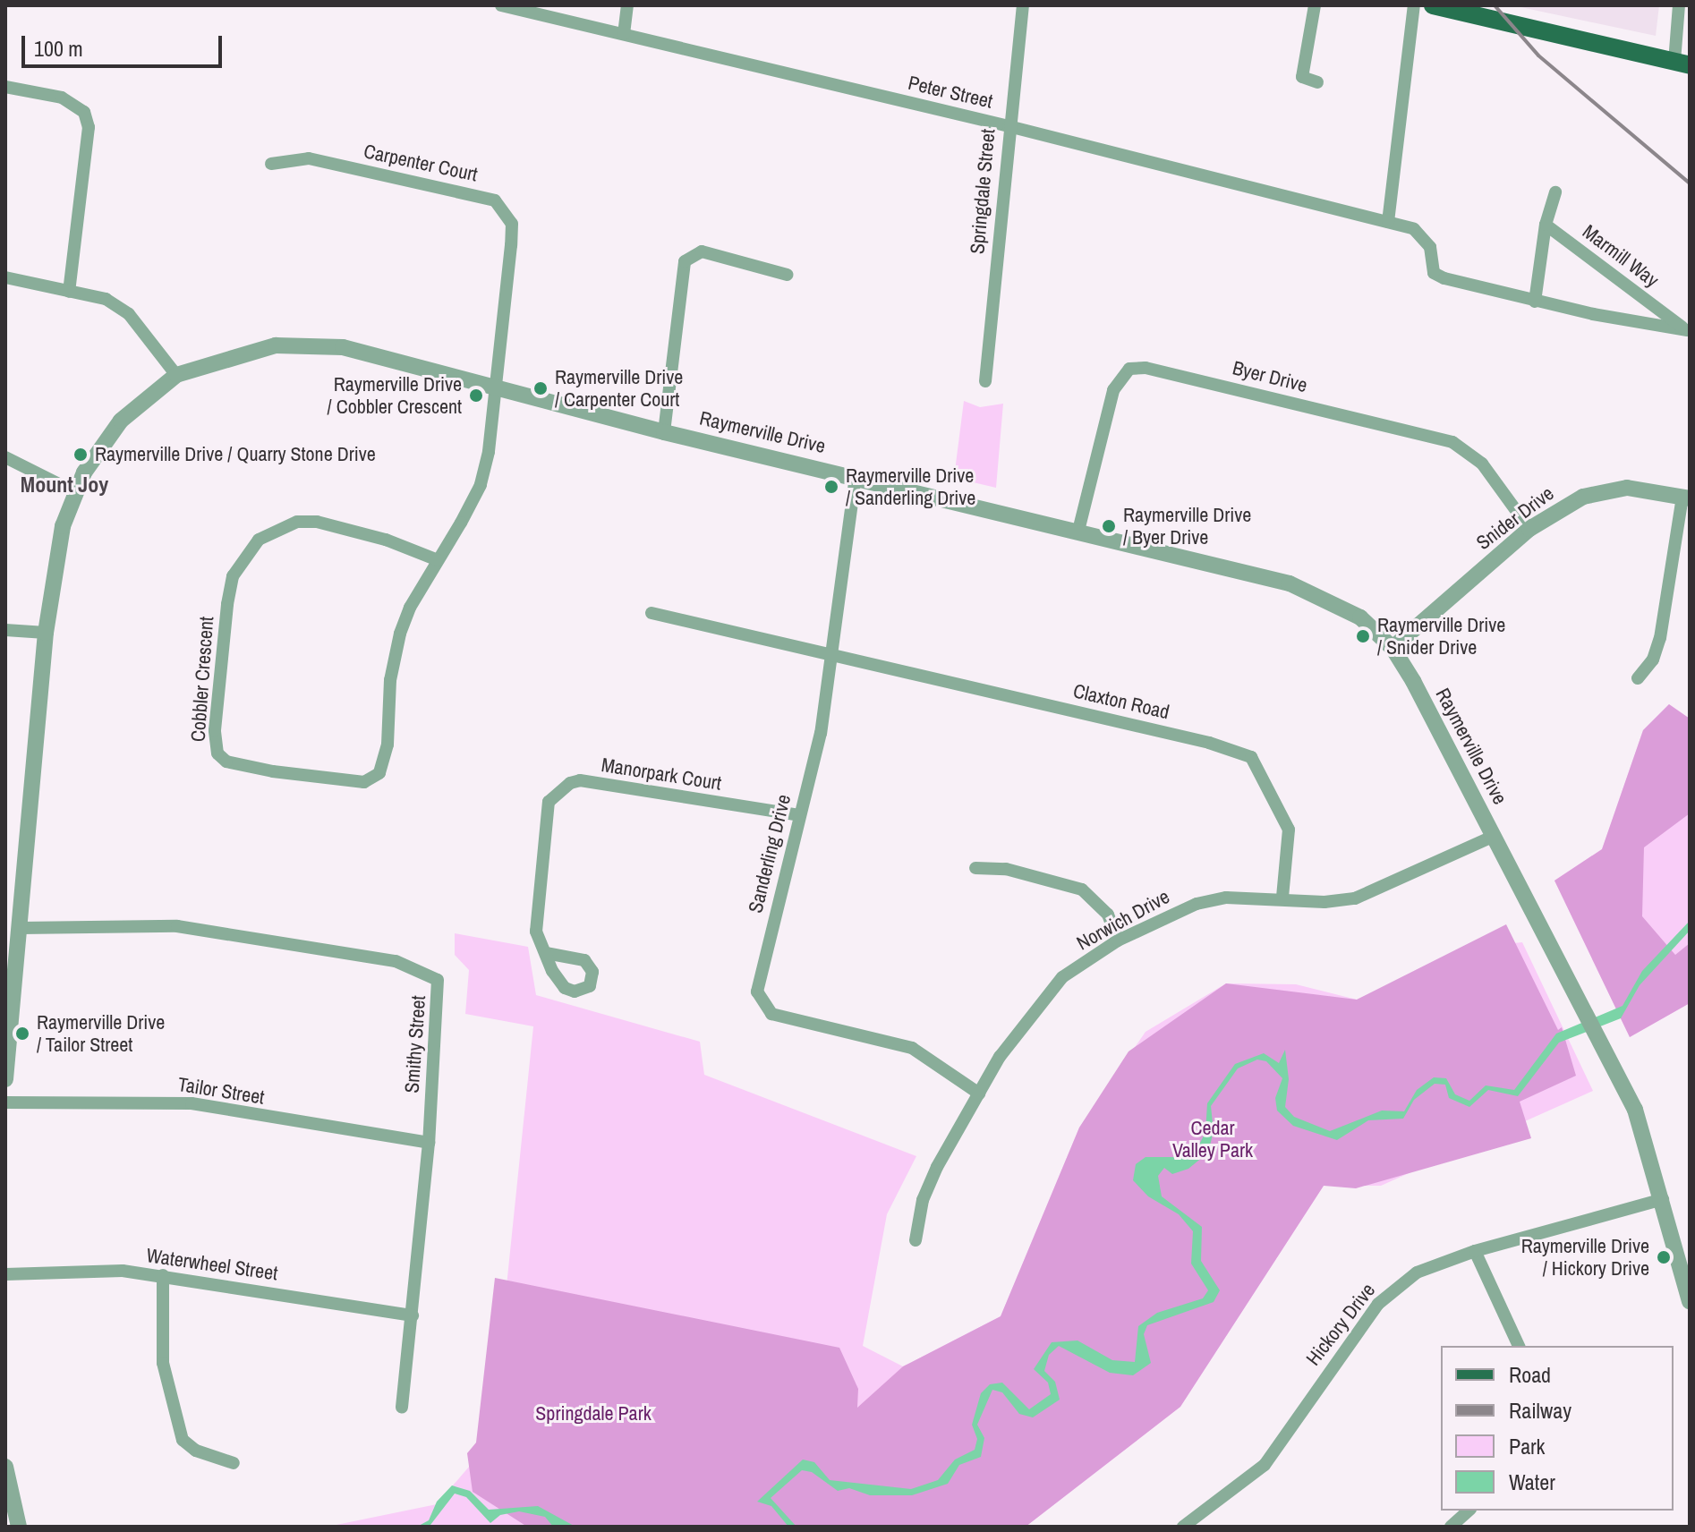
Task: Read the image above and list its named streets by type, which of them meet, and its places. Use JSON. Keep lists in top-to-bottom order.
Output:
{
  "streets": {
    "street": [
      "Peter Street",
      "Carpenter Court",
      "Springdale Street",
      "Marmill Way",
      "Byer Drive",
      "Raymerville Drive",
      "Snider Drive",
      "Cobbler Crescent",
      "Claxton Road",
      "Manorpark Court",
      "Sanderling Drive",
      "Norwich Drive",
      "Smithy Street",
      "Tailor Street",
      "Waterwheel Street",
      "Hickory Drive"
    ]
  },
  "crossings": [
    ["Peter Street", "Springdale Street"],
    ["Peter Street", "Marmill Way"],
    ["Carpenter Court", "Raymerville Drive"],
    ["Carpenter Court", "Cobbler Crescent"],
    ["Byer Drive", "Raymerville Drive"],
    ["Byer Drive", "Snider Drive"],
    ["Raymerville Drive", "Snider Drive"],
    ["Raymerville Drive", "Cobbler Crescent"],
    ["Raymerville Drive", "Sanderling Drive"],
    ["Raymerville Drive", "Norwich Drive"],
    ["Raymerville Drive", "Smithy Street"],
    ["Raymerville Drive", "Hickory Drive"],
    ["Claxton Road", "Sanderling Drive"],
    ["Claxton Road", "Norwich Drive"],
    ["Manorpark Court", "Sanderling Drive"],
    ["Sanderling Drive", "Norwich Drive"],
    ["Smithy Street", "Tailor Street"],
    ["Smithy Street", "Waterwheel Street"]
  ],
  "districts": ["Mount Joy"],
  "parks": ["Cedar Valley Park", "Springdale Park"],
  "places": [
    "Raymerville Drive / Carpenter Court",
    "Raymerville Drive / Cobbler Crescent",
    "Raymerville Drive / Quarry Stone Drive",
    "Raymerville Drive / Sanderling Drive",
    "Raymerville Drive / Byer Drive",
    "Raymerville Drive / Snider Drive",
    "Raymerville Drive / Tailor Street",
    "Raymerville Drive / Hickory Drive"
  ],
  "legend": [
    "Road",
    "Railway",
    "Park",
    "Water"
  ],
  "scale_bar": "100 m"
}
